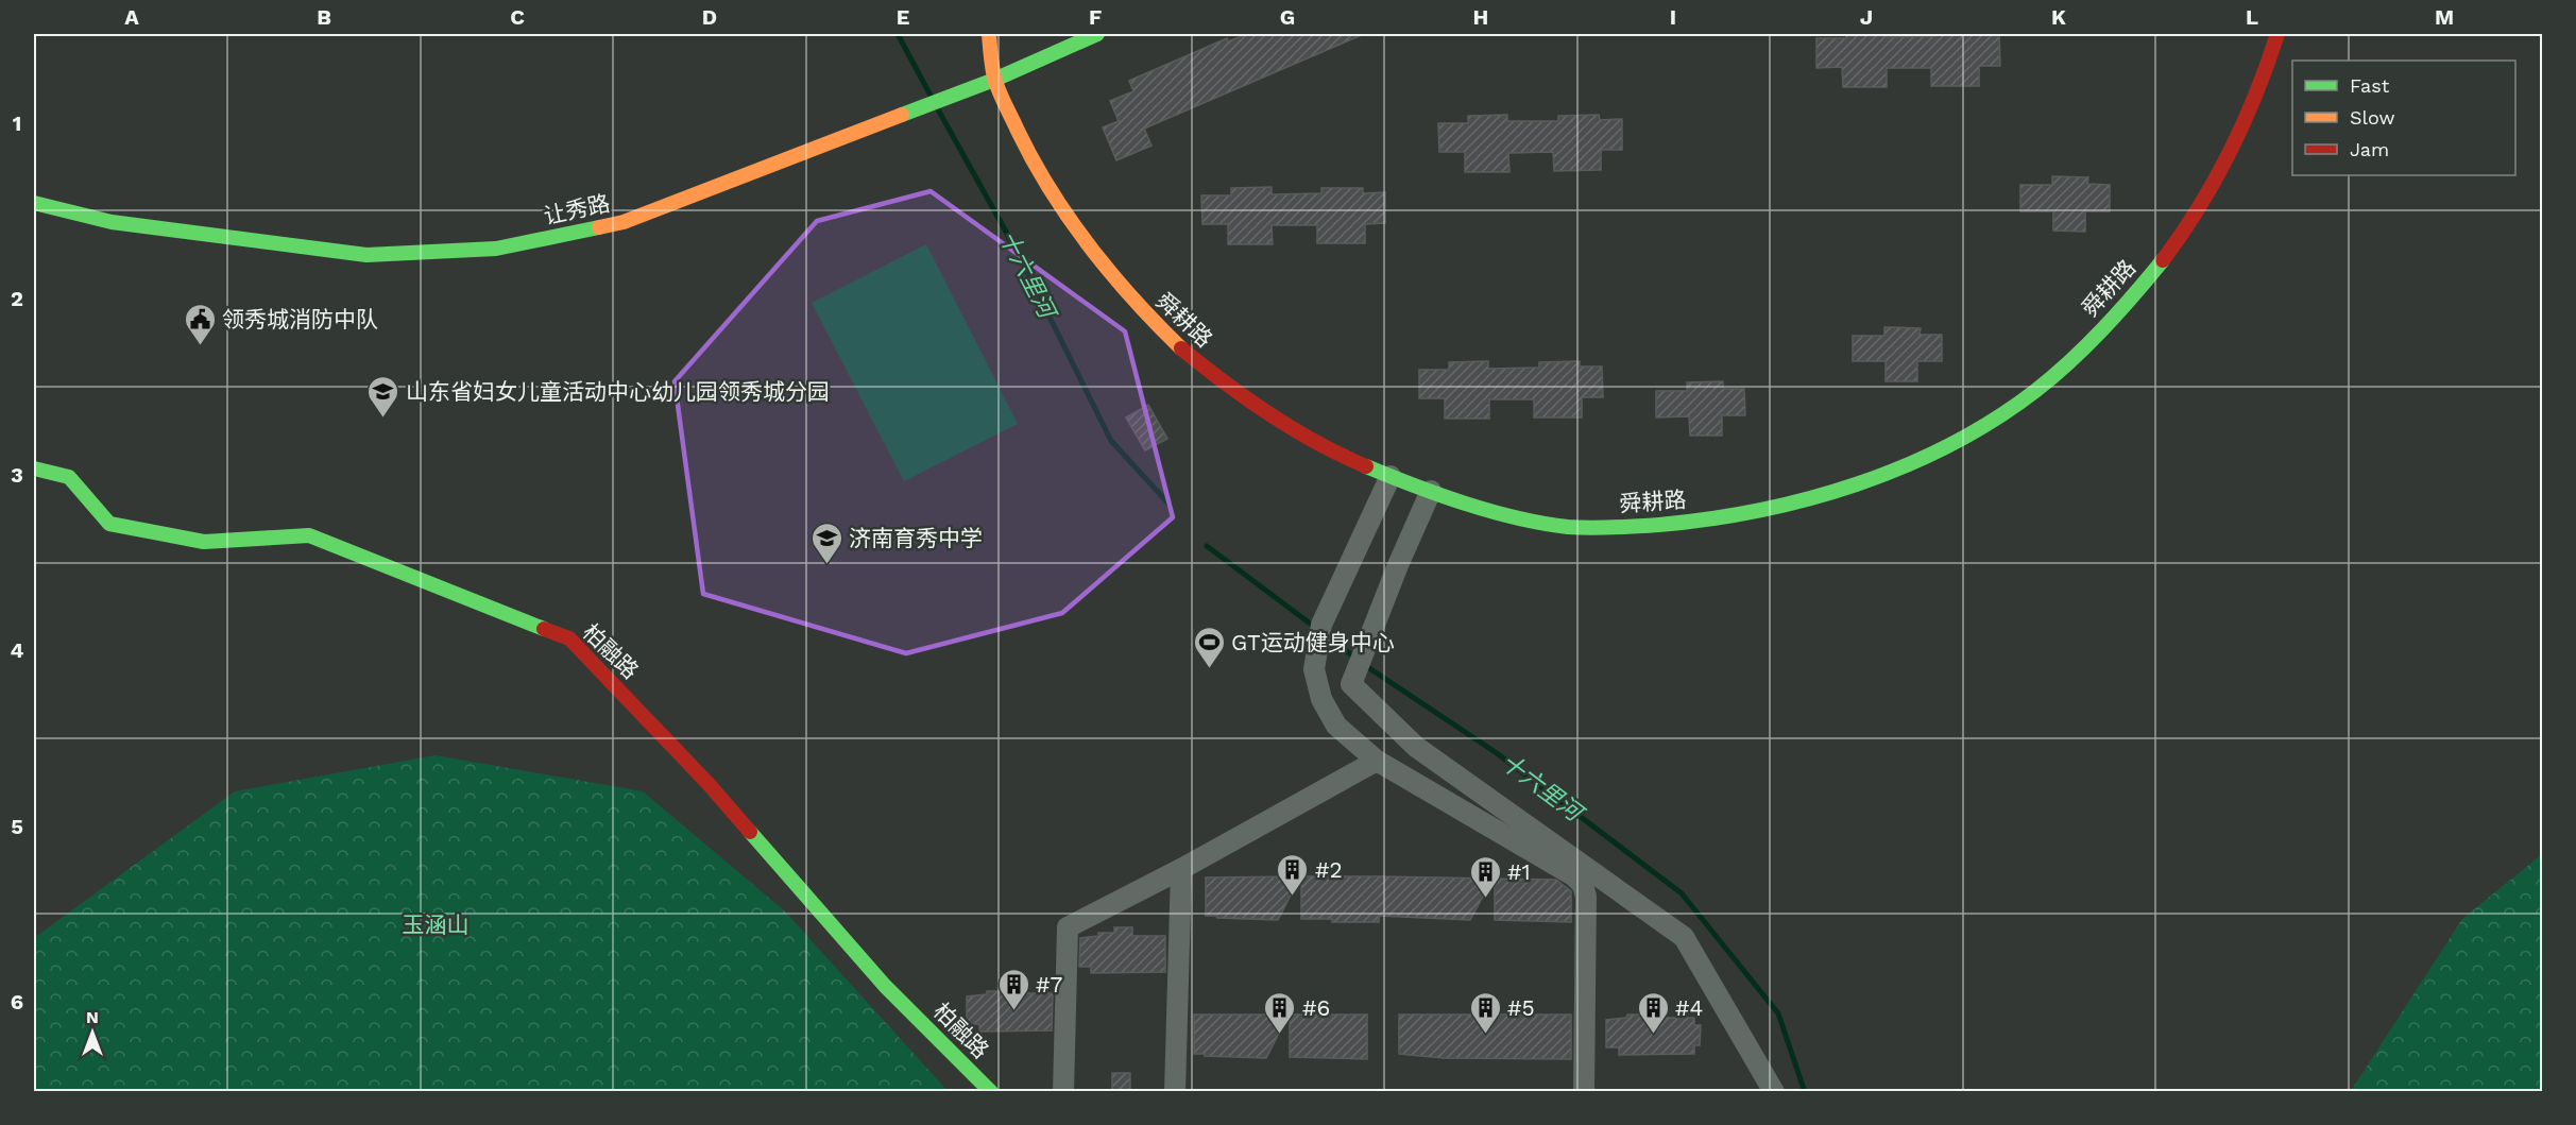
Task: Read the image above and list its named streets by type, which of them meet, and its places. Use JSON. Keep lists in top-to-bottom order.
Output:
{
  "streets": {
    "street": ["让秀路", "舜耕路", "柏融路"]
  },
  "crossings": [
    ["让秀路", "舜耕路"]
  ],
  "water": ["十六里河"],
  "parks": ["玉涵山"],
  "places": {
    "public building": ["领秀城消防中队"],
    "school or university": ["山东省妇女儿童活动中心幼儿园领秀城分园", "济南育秀中学"],
    "sports": ["GT运动健身中心"],
    "building": [
      "#2",
      "#1",
      "#7",
      "#6",
      "#5",
      "#4"
    ]
  },
  "legend": ["Fast", "Slow", "Jam"],
  "north": "top",
  "grid": {
    "columns": [
      "A",
      "B",
      "C",
      "D",
      "E",
      "F",
      "G",
      "H",
      "I",
      "J",
      "K",
      "L",
      "M"
    ],
    "rows": [
      "1",
      "2",
      "3",
      "4",
      "5",
      "6"
    ]
  }
}
